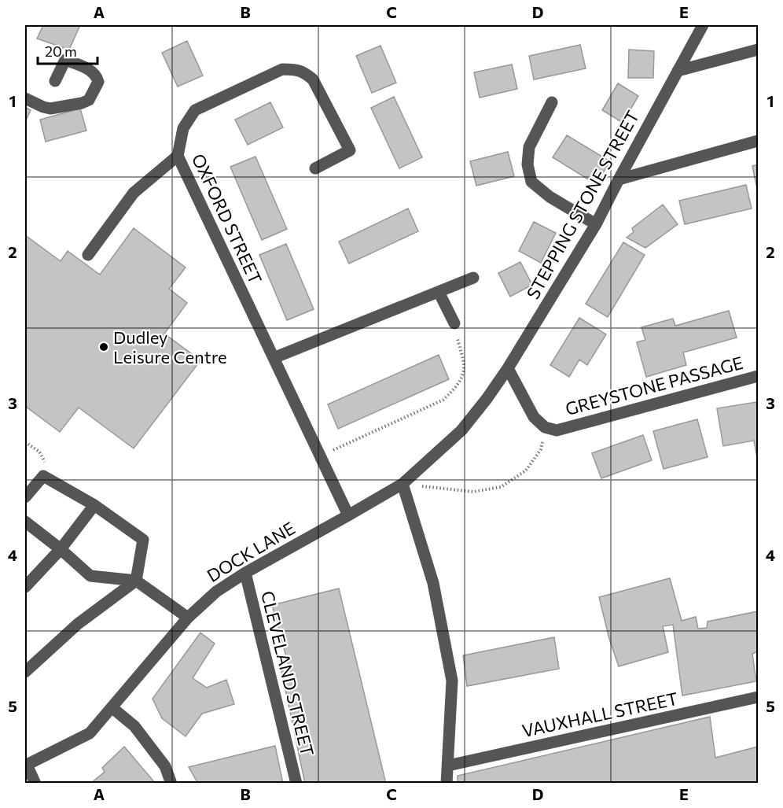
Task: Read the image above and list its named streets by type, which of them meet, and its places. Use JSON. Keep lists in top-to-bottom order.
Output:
{
  "streets": {
    "street": [
      "STEPPING STONE STREET",
      "OXFORD STREET",
      "GREYSTONE PASSAGE",
      "DOCK LANE",
      "CLEVELAND STREET",
      "VAUXHALL STREET"
    ]
  },
  "crossings": [
    ["STEPPING STONE STREET", "GREYSTONE PASSAGE"],
    ["STEPPING STONE STREET", "DOCK LANE"],
    ["OXFORD STREET", "DOCK LANE"],
    ["DOCK LANE", "CLEVELAND STREET"]
  ],
  "places": ["Dudley Leisure Centre"],
  "scale_bar": "20 m",
  "grid": {
    "columns": [
      "A",
      "B",
      "C",
      "D",
      "E"
    ],
    "rows": [
      "1",
      "2",
      "3",
      "4",
      "5"
    ]
  }
}
